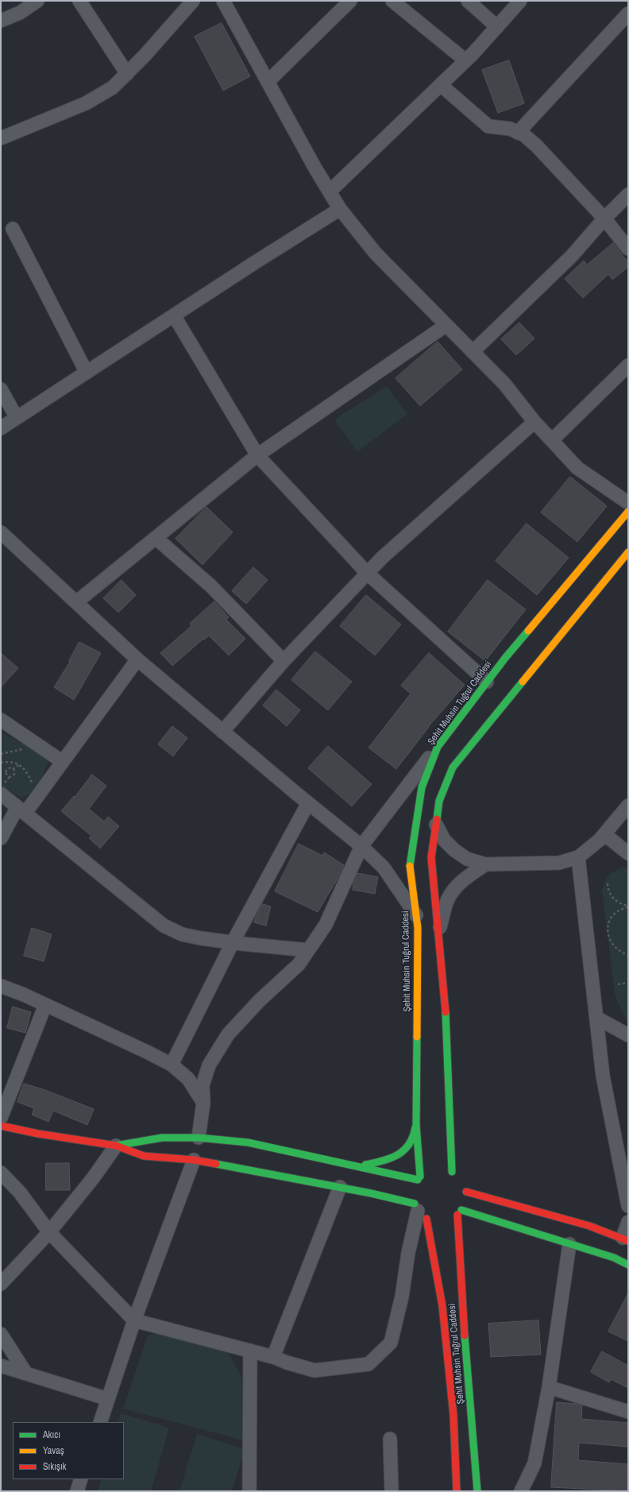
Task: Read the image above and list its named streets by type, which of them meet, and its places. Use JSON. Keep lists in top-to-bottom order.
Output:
{
  "streets": {
    "main road": ["Şehit Muhsin Tuğrul Caddesi"]
  },
  "legend": ["Akıcı", "Yavaş", "Sıkışık"]
}
